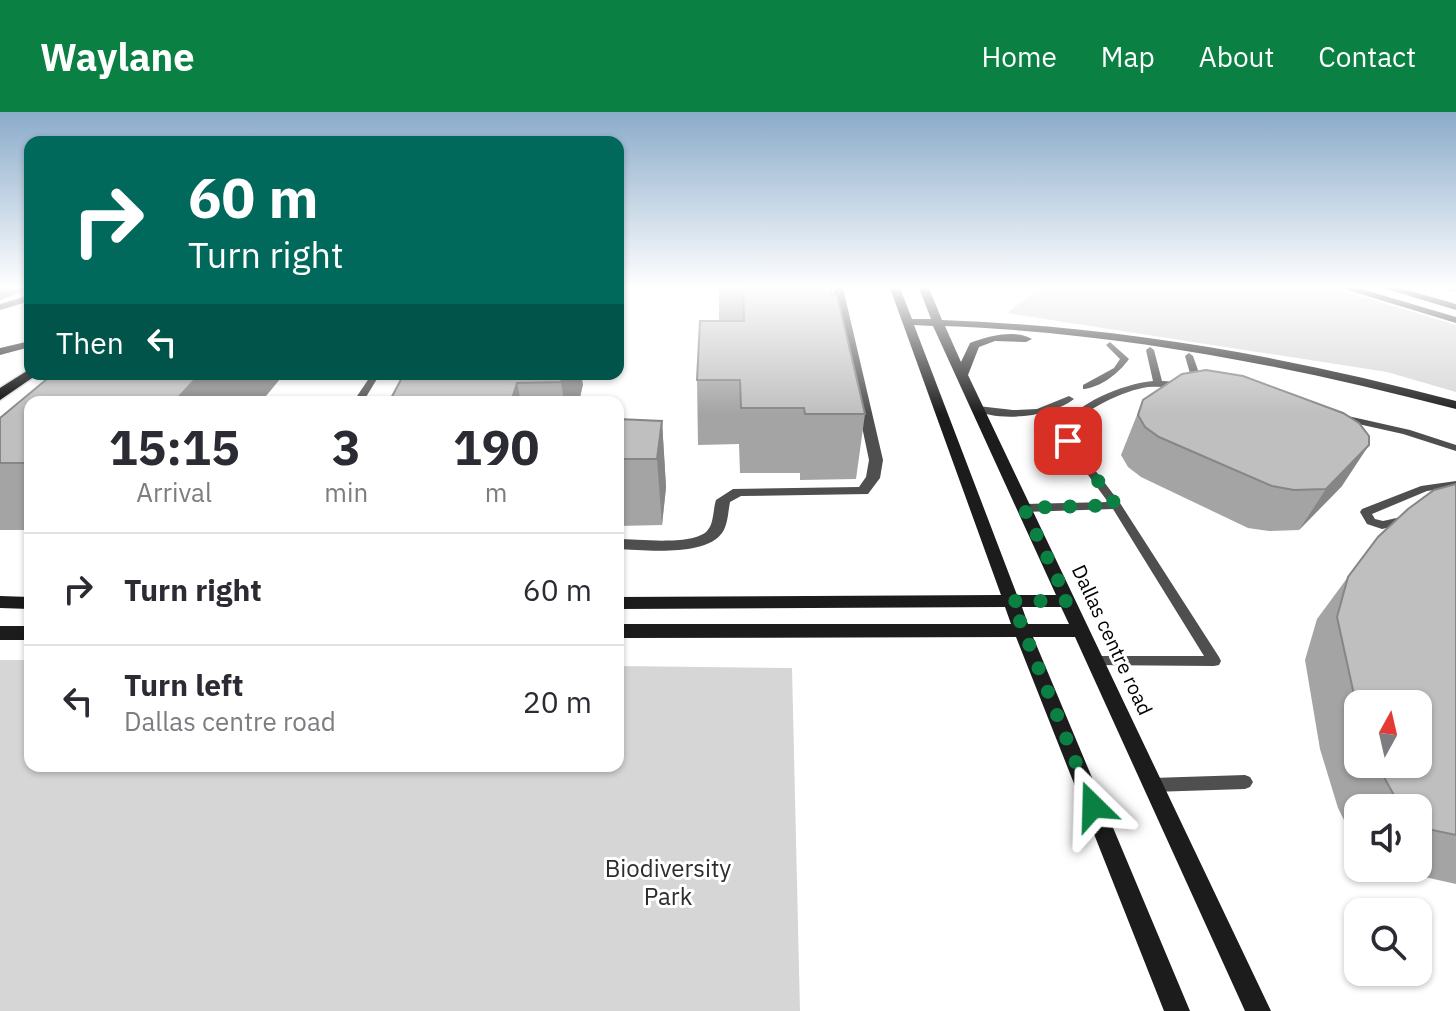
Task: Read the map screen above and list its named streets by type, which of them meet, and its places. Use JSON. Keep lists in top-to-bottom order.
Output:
{
  "streets": {
    "street": ["Dallas centre road"]
  },
  "parks": ["Biodiversity Park"],
  "north": "top",
  "page": {
    "header": "Waylane",
    "nav": [
      "Home",
      "Map",
      "About",
      "Contact"
    ],
    "turn": ["60 m", "Turn right"],
    "then": "Then",
    "eta": [
      "15:15",
      "Arrival",
      "3",
      "min",
      "190",
      "m"
    ],
    "list": [
      {
        "name": "Turn right",
        "value": "60 m"
      },
      {
        "name": "Turn left",
        "note": "Dallas centre road",
        "value": "20 m"
      }
    ]
  }
}
